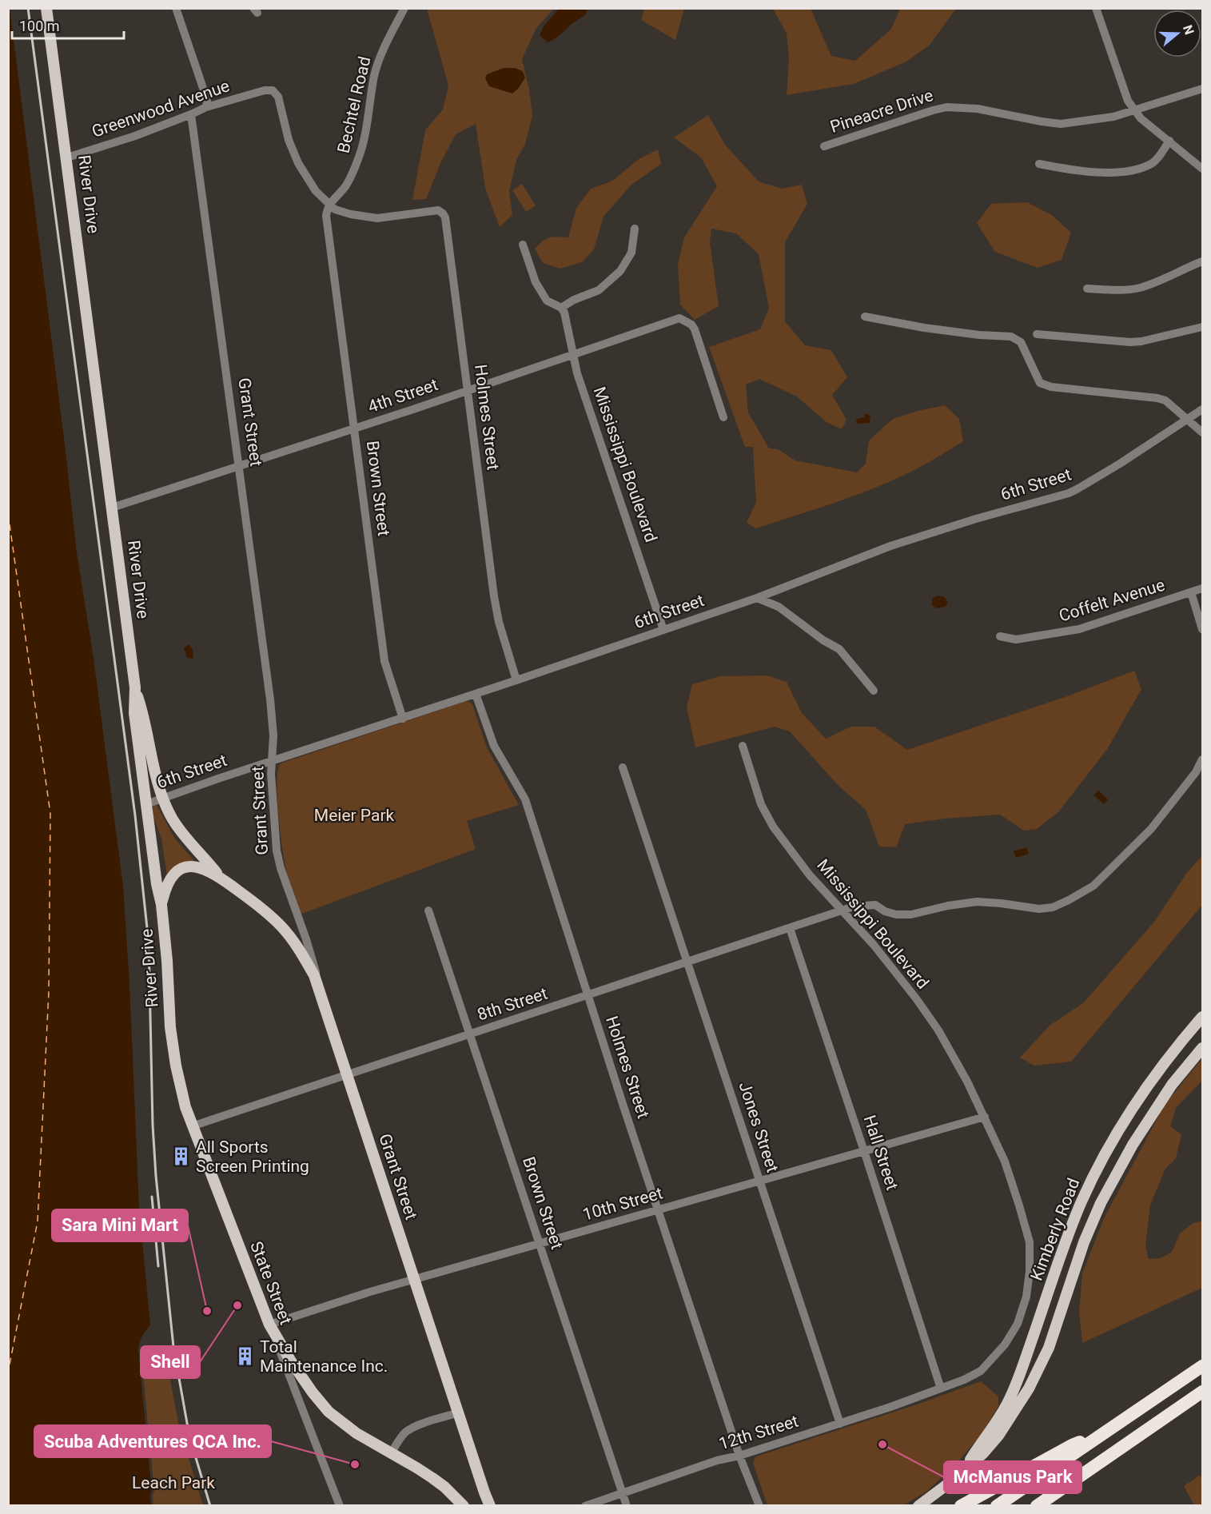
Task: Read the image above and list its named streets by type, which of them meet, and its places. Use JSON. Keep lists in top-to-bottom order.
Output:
{
  "streets": {
    "main road": [
      "River Drive",
      "Grant Street",
      "Kimberly Road",
      "State Street"
    ],
    "street": [
      "Bechtel Road",
      "Greenwood Avenue",
      "Pineacre Drive",
      "4th Street",
      "Holmes Street",
      "Mississippi Boulevard",
      "6th Street",
      "Brown Street",
      "Coffelt Avenue",
      "8th Street",
      "Jones Street",
      "Hall Street",
      "10th Street",
      "12th Street"
    ]
  },
  "crossings": [
    ["Bechtel Road", "Greenwood Avenue"],
    ["Bechtel Road", "Holmes Street"],
    ["Bechtel Road", "Brown Street"],
    ["Greenwood Avenue", "River Drive"],
    ["Greenwood Avenue", "Holmes Street"],
    ["Greenwood Avenue", "Grant Street"],
    ["Greenwood Avenue", "Brown Street"],
    ["River Drive", "4th Street"],
    ["River Drive", "6th Street"],
    ["River Drive", "8th Street"],
    ["River Drive", "State Street"],
    ["4th Street", "Holmes Street"],
    ["4th Street", "Grant Street"],
    ["4th Street", "Mississippi Boulevard"],
    ["4th Street", "Brown Street"],
    ["Holmes Street", "6th Street"],
    ["Holmes Street", "Brown Street"],
    ["Holmes Street", "8th Street"],
    ["Holmes Street", "10th Street"],
    ["Holmes Street", "12th Street"],
    ["Grant Street", "6th Street"],
    ["Grant Street", "8th Street"],
    ["Grant Street", "10th Street"],
    ["Mississippi Boulevard", "6th Street"],
    ["Mississippi Boulevard", "8th Street"],
    ["Mississippi Boulevard", "Hall Street"],
    ["Mississippi Boulevard", "10th Street"],
    ["Mississippi Boulevard", "12th Street"],
    ["6th Street", "Brown Street"],
    ["Brown Street", "8th Street"],
    ["Brown Street", "10th Street"],
    ["Brown Street", "12th Street"],
    ["8th Street", "Jones Street"],
    ["8th Street", "Hall Street"],
    ["8th Street", "State Street"],
    ["Jones Street", "10th Street"],
    ["Jones Street", "12th Street"],
    ["Hall Street", "10th Street"],
    ["Hall Street", "12th Street"],
    ["10th Street", "State Street"]
  ],
  "parks": ["Meier Park", "Leach Park"],
  "places": {
    "building": ["All Sports Screen Printing", "Total Maintenance Inc."],
    "other": [
      "Shell",
      "Sara Mini Mart",
      "McManus Park",
      "Scuba Adventures QCA Inc."
    ]
  },
  "scale_bar": "100 m",
  "north": "right"
}
